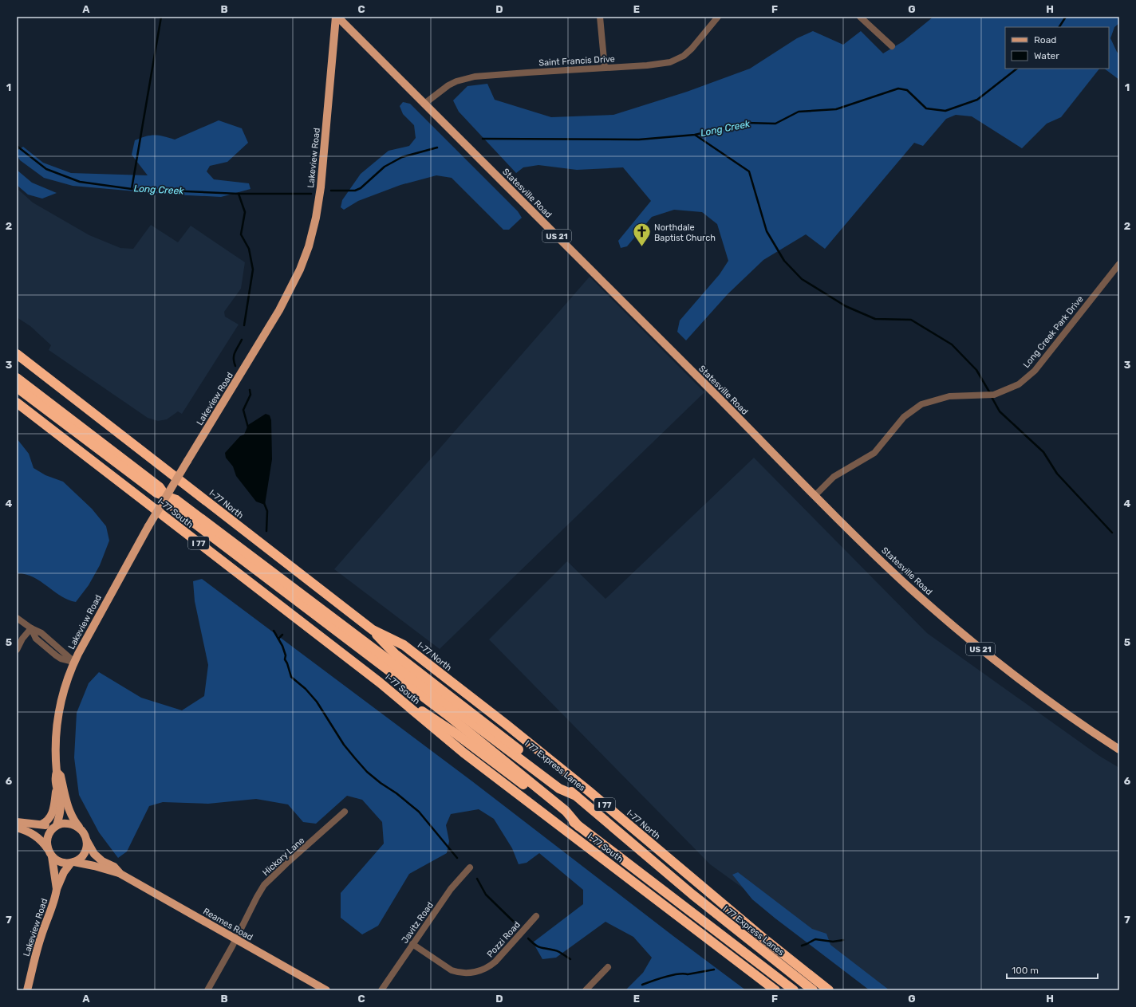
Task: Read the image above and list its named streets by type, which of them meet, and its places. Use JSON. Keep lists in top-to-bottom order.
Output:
{
  "streets": {
    "highway": [
      "I-77 North",
      "I-77 South",
      "I 77",
      "I 77 Express Lanes"
    ],
    "main road": [
      "Lakeview Road",
      "Statesville Road",
      "US 21",
      "Reames Road"
    ],
    "street": [
      "Saint Francis Drive",
      "Long Creek Park Drive",
      "Hickory Lane",
      "Javitz Road",
      "Pozzi Road"
    ]
  },
  "crossings": [
    ["Saint Francis Drive", "Statesville Road"],
    ["Lakeview Road", "Statesville Road"],
    ["Lakeview Road", "Reames Road"],
    ["Statesville Road", "Long Creek Park Drive"],
    ["I-77 North", "I 77 Express Lanes"],
    ["I-77 South", "I 77"],
    ["Hickory Lane", "Reames Road"],
    ["Javitz Road", "Pozzi Road"]
  ],
  "water": ["Long Creek"],
  "places": {
    "church": ["Northdale Baptist Church"]
  },
  "legend": ["Road", "Water"],
  "scale_bar": "100 m",
  "grid": {
    "columns": [
      "A",
      "B",
      "C",
      "D",
      "E",
      "F",
      "G",
      "H"
    ],
    "rows": [
      "1",
      "2",
      "3",
      "4",
      "5",
      "6",
      "7"
    ]
  }
}
